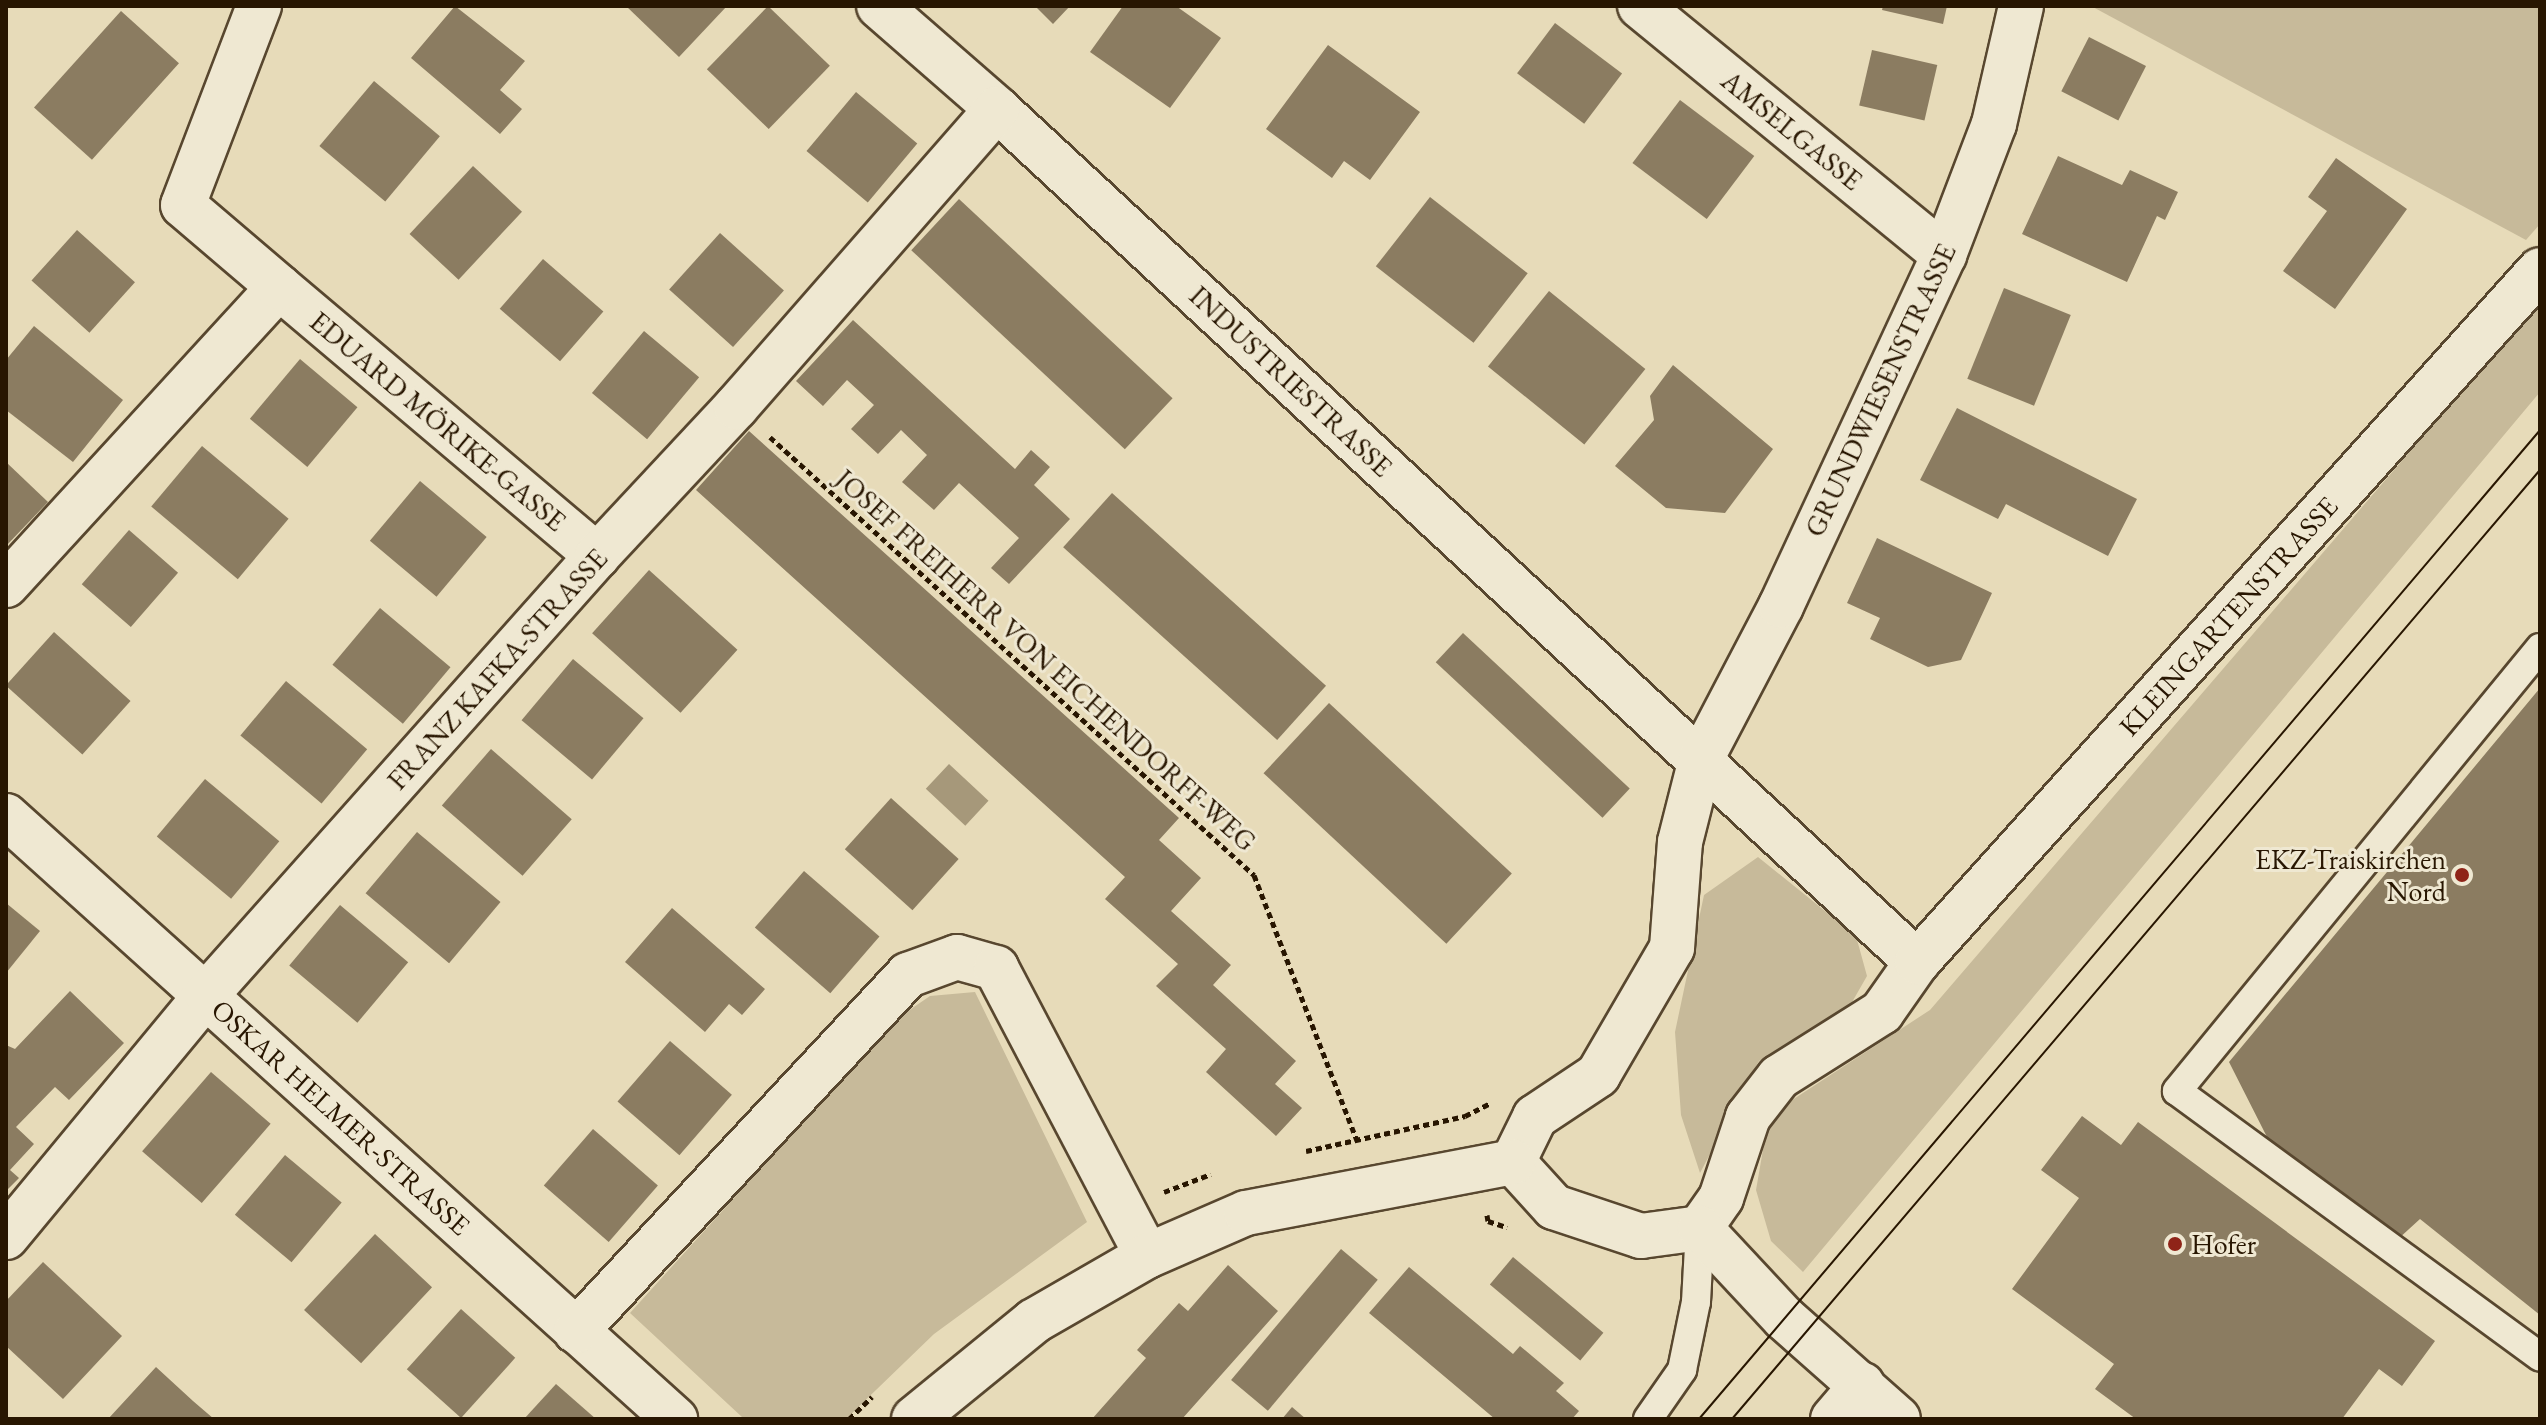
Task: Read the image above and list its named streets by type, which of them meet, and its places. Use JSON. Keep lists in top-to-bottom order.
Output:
{
  "streets": {
    "street": [
      "AMSELGASSE",
      "INDUSTRIESTRASSE",
      "GRUNDWIESENSTRASSE",
      "EDUARD MÖRIKE-GASSE",
      "KLEINGARTENSTRASSE",
      "FRANZ KAFKA-STRASSE",
      "OSKAR HELMER-STRASSE"
    ],
    "path": ["JOSEF FREIHERR VON EICHENDORFF-WEG"]
  },
  "crossings": [
    ["AMSELGASSE", "GRUNDWIESENSTRASSE"],
    ["INDUSTRIESTRASSE", "GRUNDWIESENSTRASSE"],
    ["INDUSTRIESTRASSE", "KLEINGARTENSTRASSE"],
    ["INDUSTRIESTRASSE", "FRANZ KAFKA-STRASSE"],
    ["EDUARD MÖRIKE-GASSE", "FRANZ KAFKA-STRASSE"],
    ["JOSEF FREIHERR VON EICHENDORFF-WEG", "FRANZ KAFKA-STRASSE"],
    ["FRANZ KAFKA-STRASSE", "OSKAR HELMER-STRASSE"]
  ],
  "places": ["EKZ-Traiskirchen Nord", "Hofer"]
}
